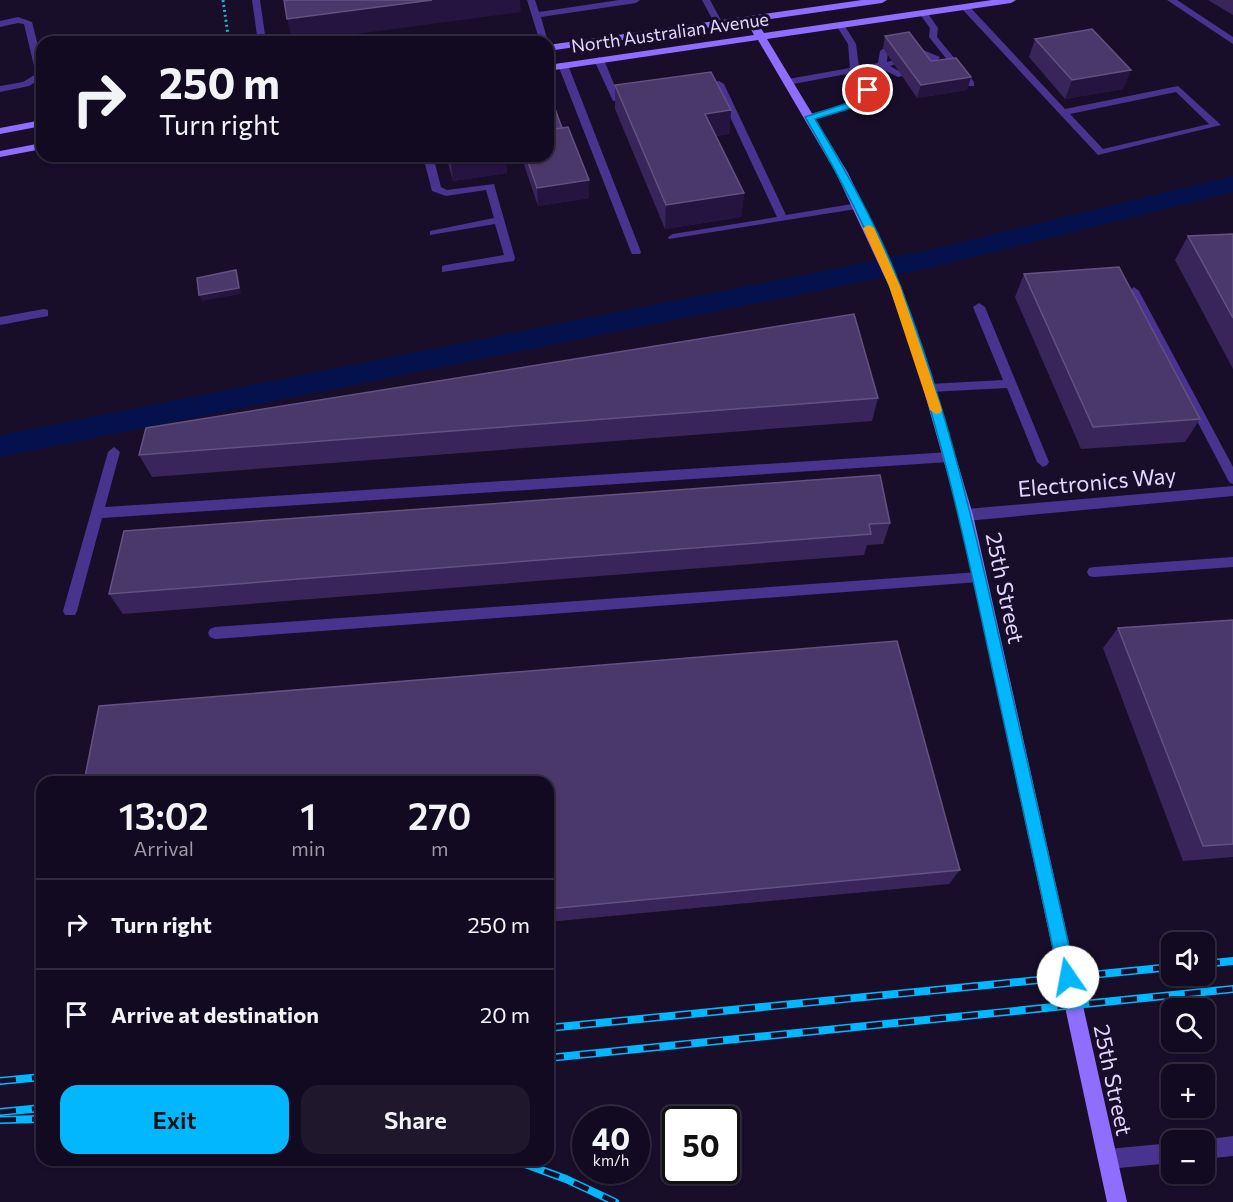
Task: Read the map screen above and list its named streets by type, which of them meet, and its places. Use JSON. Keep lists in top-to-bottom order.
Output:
{
  "streets": {
    "main road": ["North Australian Avenue", "25th Street"],
    "street": ["Electronics Way"]
  },
  "crossings": [
    ["North Australian Avenue", "25th Street"],
    ["Electronics Way", "25th Street"]
  ],
  "page": {
    "turn": ["250 m", "Turn right"],
    "eta": [
      "13:02",
      "Arrival",
      "1",
      "min",
      "270",
      "m"
    ],
    "list": [
      {
        "name": "Turn right",
        "value": "250 m"
      },
      {
        "name": "Arrive at destination",
        "value": "20 m"
      }
    ],
    "map_buttons": ["+", "−"],
    "buttons": ["Exit", "Share"],
    "speed": "40 km/h",
    "limit": "50"
  }
}
